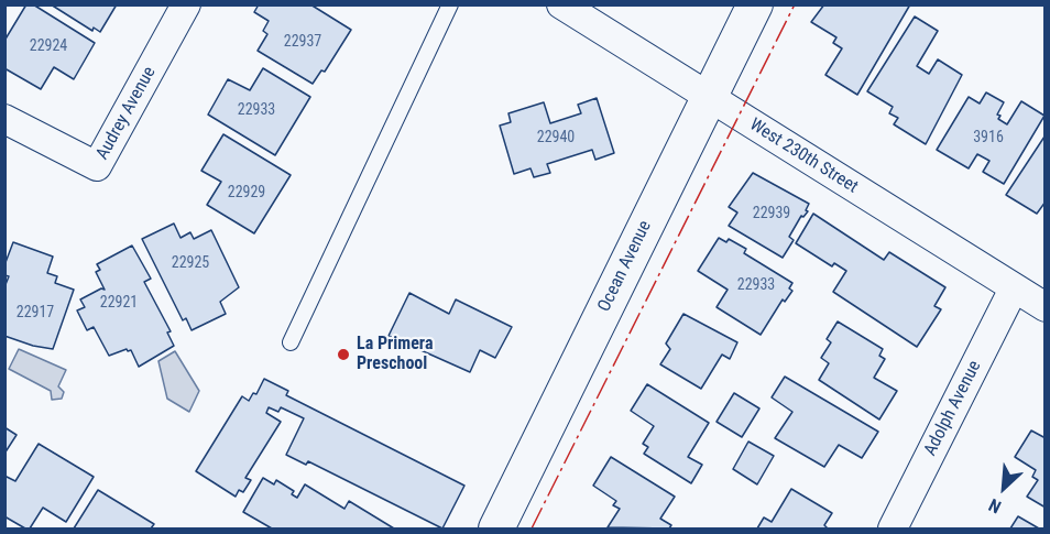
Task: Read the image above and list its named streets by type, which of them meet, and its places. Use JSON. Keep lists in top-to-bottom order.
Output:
{
  "streets": {
    "street": [
      "Audrey Avenue",
      "West 230th Street",
      "Ocean Avenue",
      "Adolph Avenue"
    ]
  },
  "crossings": [
    ["West 230th Street", "Ocean Avenue"],
    ["West 230th Street", "Adolph Avenue"]
  ],
  "places": ["La Primera Preschool"],
  "house_numbers": [
    "22937",
    "22924",
    "22933",
    "22940",
    "3916",
    "22929",
    "22939",
    "22925",
    "22933",
    "22921",
    "22917"
  ],
  "north": "bottom left"
}
